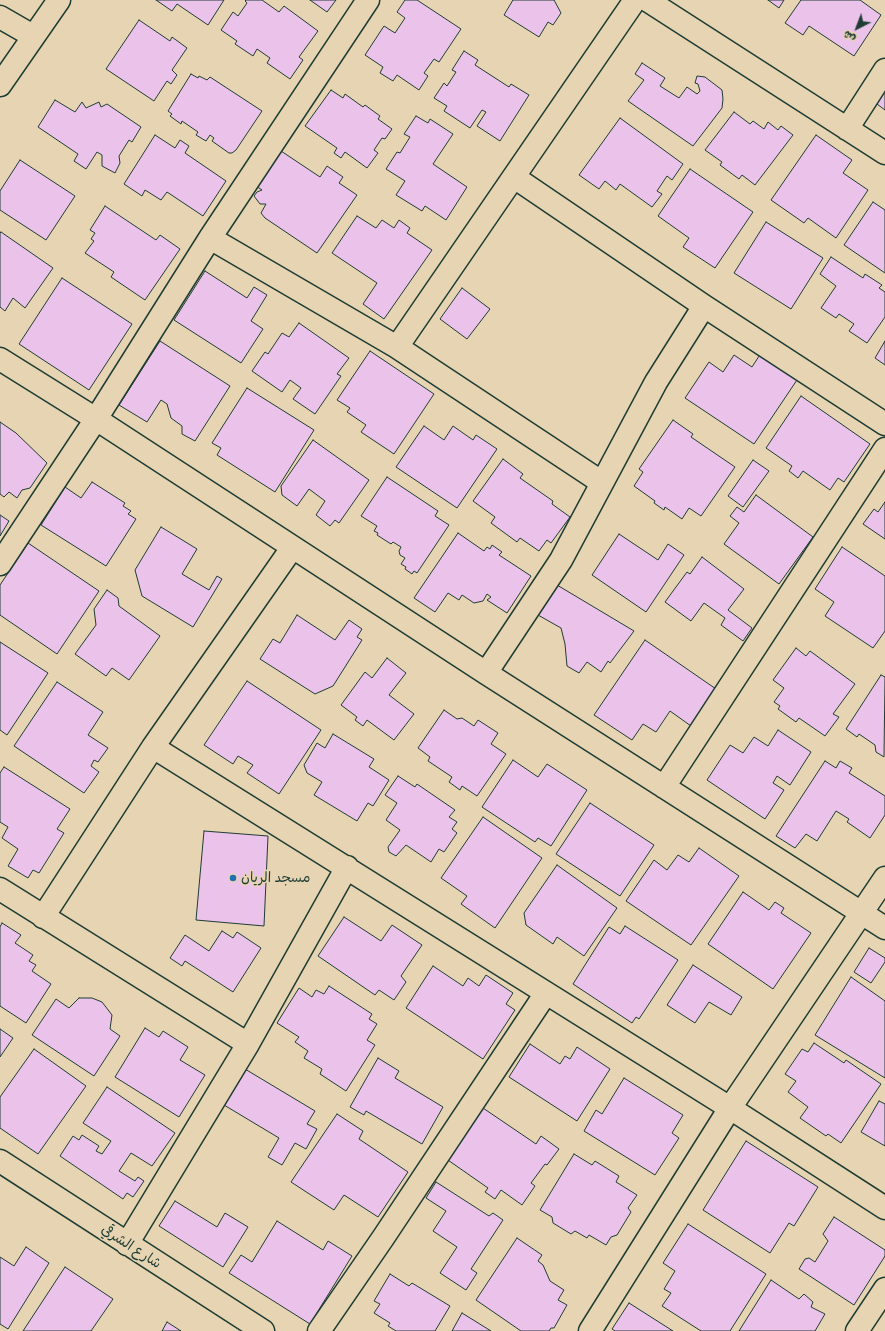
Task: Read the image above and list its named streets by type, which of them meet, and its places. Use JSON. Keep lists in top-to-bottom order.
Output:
{
  "streets": {
    "street": ["شارع الشرقي"]
  },
  "places": ["مسجد الريان"],
  "north": "bottom left"
}
